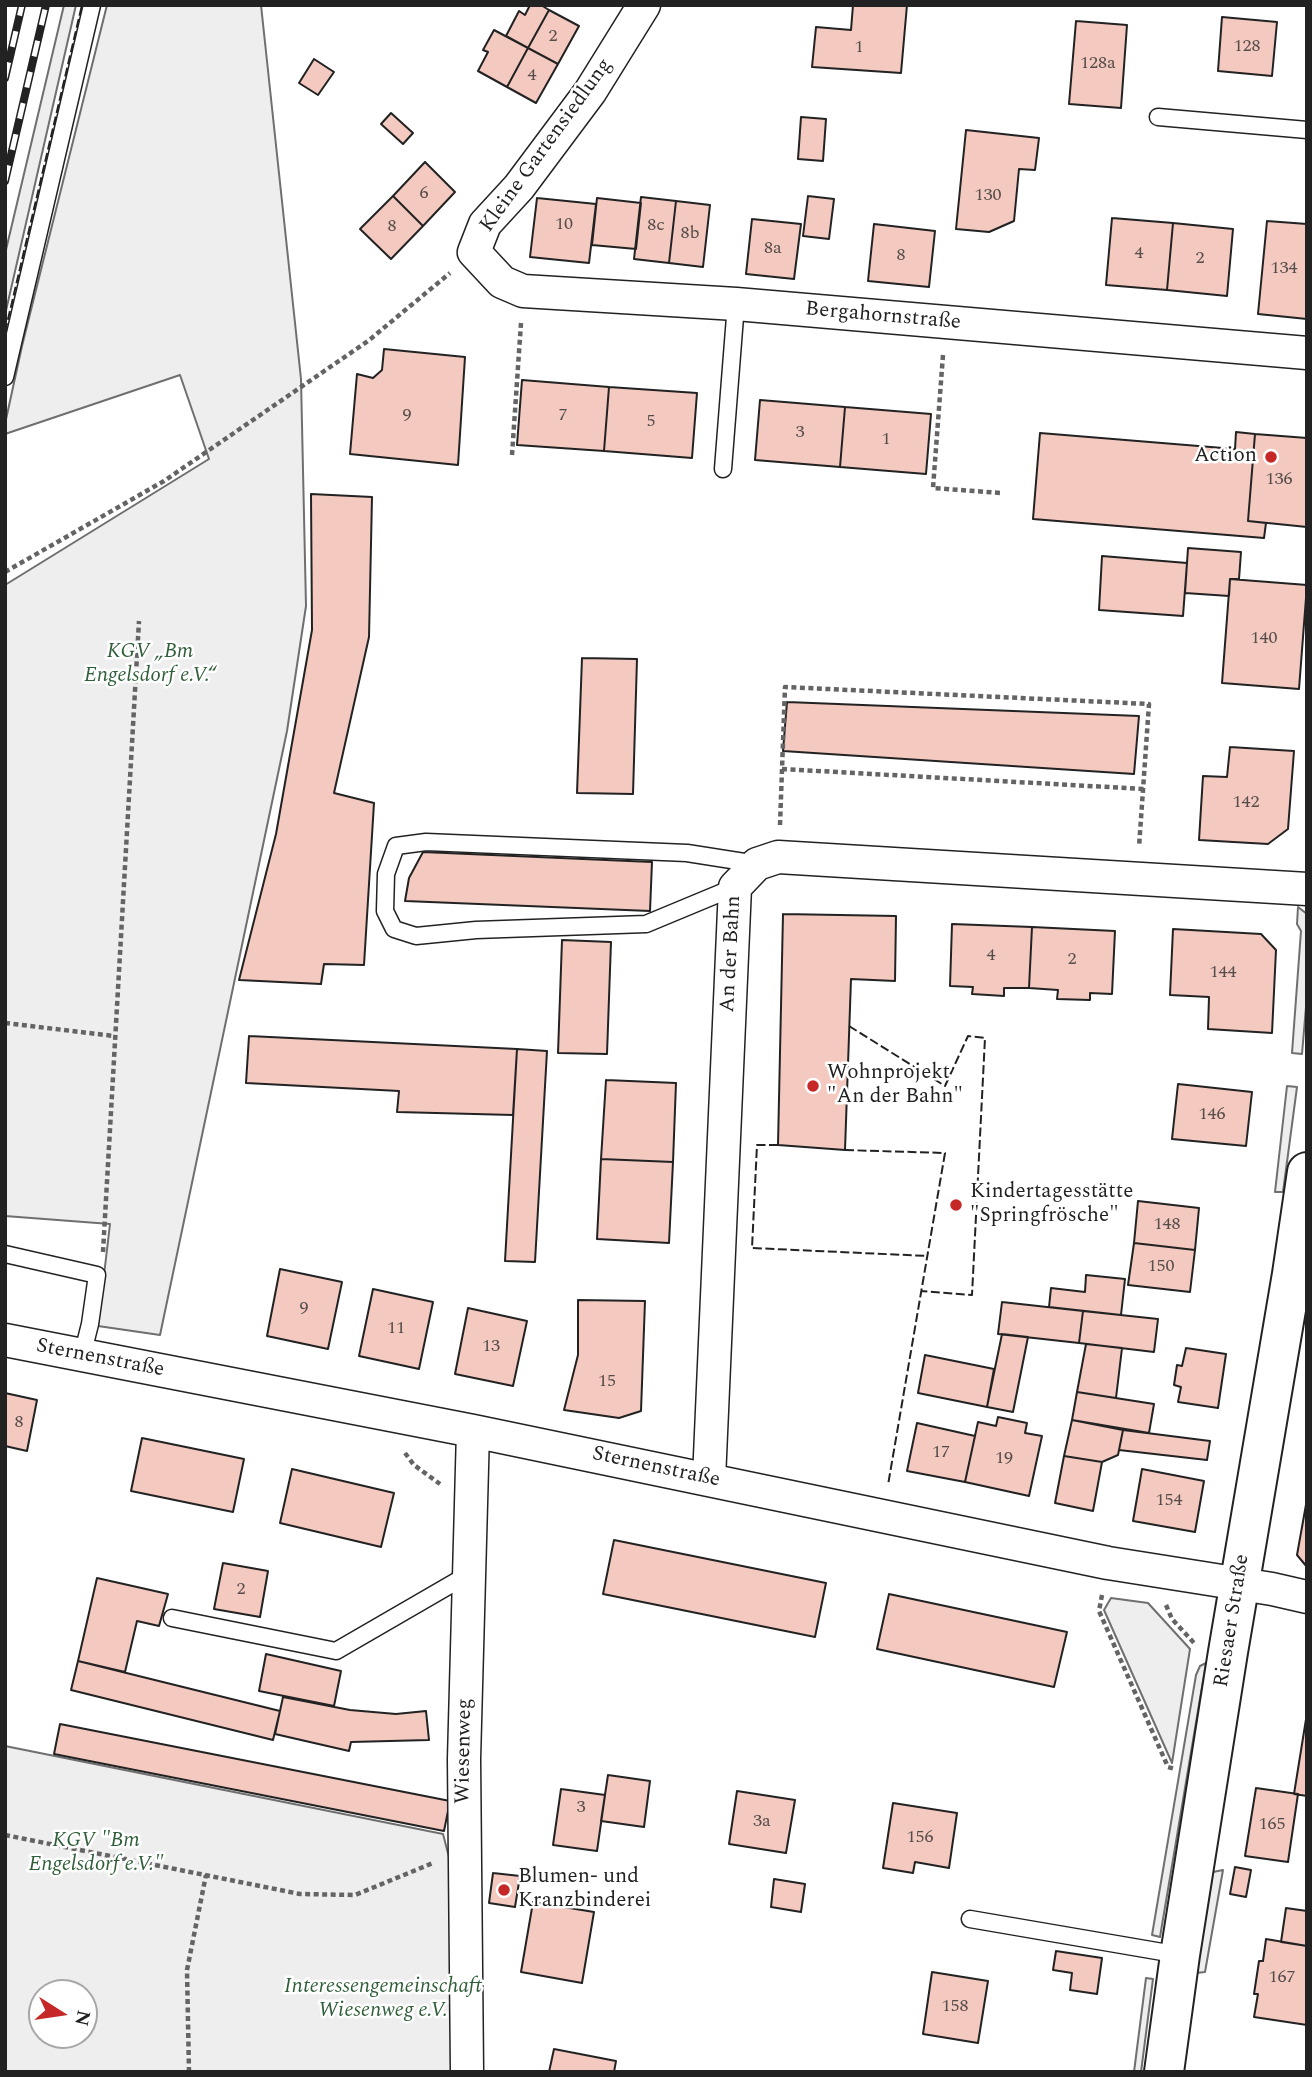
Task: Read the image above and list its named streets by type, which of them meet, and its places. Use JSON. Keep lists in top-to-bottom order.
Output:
{
  "streets": {
    "main road": ["Riesaer Straße"],
    "street": [
      "Kleine Gartensiedlung",
      "Bergahornstraße",
      "An der Bahn",
      "Sternenstraße",
      "Wiesenweg"
    ]
  },
  "crossings": [
    ["Kleine Gartensiedlung", "Bergahornstraße"],
    ["An der Bahn", "Sternenstraße"],
    ["Sternenstraße", "Riesaer Straße"],
    ["Sternenstraße", "Wiesenweg"]
  ],
  "parks": ["KGV „Bm Engelsdorf e.V.“", "KGV \"Bm Engelsdorf e.V.\"", "Interessengemeinschaft Wiesenweg e.V."],
  "places": [
    "Action",
    "Wohnprojekt \"An der Bahn\"",
    "Kindertagesstätte \"Springfrösche\"",
    "Blumen- und Kranzbinderei"
  ],
  "house_numbers": [
    "2",
    "128",
    "1",
    "128a",
    "4",
    "6",
    "130",
    "10",
    "8c",
    "8",
    "8b",
    "8a",
    "4",
    "8",
    "2",
    "134",
    "9",
    "7",
    "5",
    "3",
    "1",
    "136",
    "140",
    "142",
    "4",
    "2",
    "144",
    "146",
    "148",
    "150",
    "9",
    "11",
    "13",
    "15",
    "8",
    "17",
    "19",
    "154",
    "2",
    "3",
    "3a",
    "165",
    "156",
    "167",
    "158"
  ],
  "north": "right"
}
